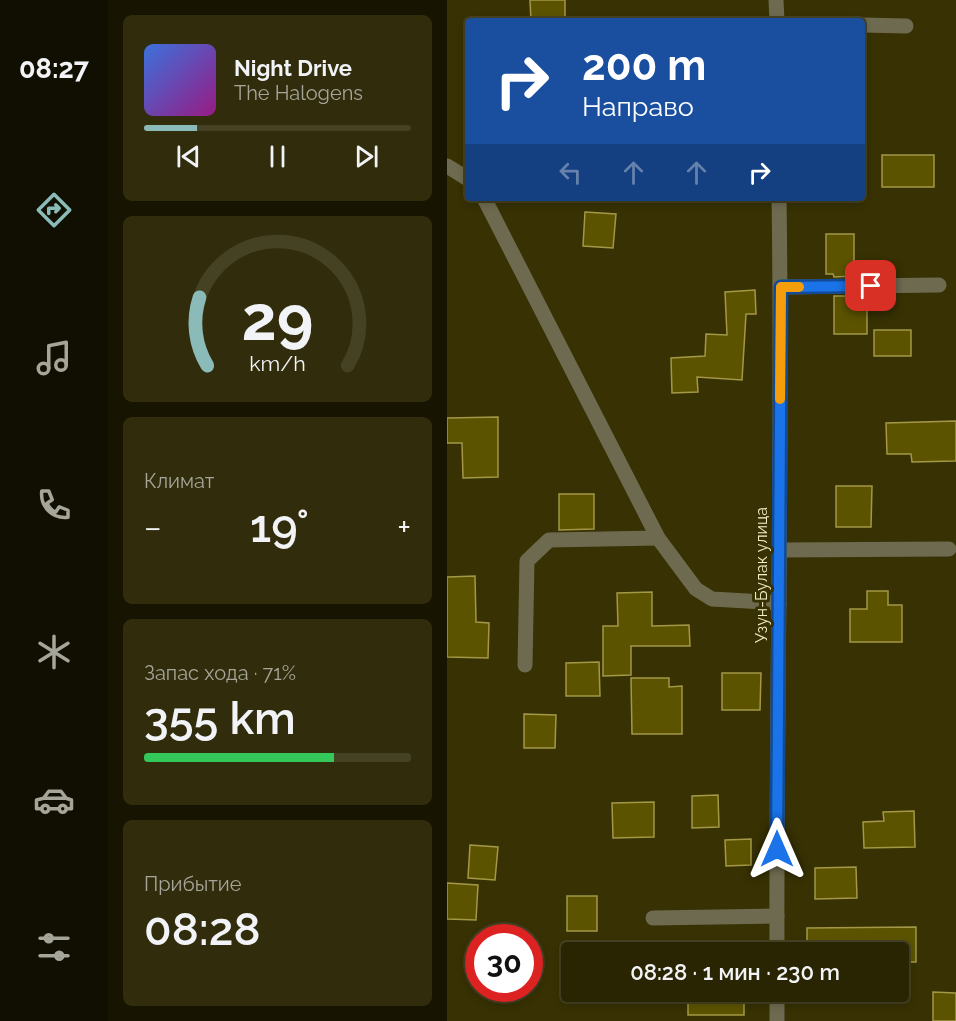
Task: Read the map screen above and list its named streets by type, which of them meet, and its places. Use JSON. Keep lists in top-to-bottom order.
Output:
{
  "streets": {
    "street": ["Узун-Булак улица"]
  },
  "page": {
    "tabs": "08:27",
    "turn": ["200 m", "Направо"],
    "song": ["Night Drive", "The Halogens"],
    "tile": [
      "Климат",
      ["Запас хода · 71%", "355 km"],
      ["Прибытие", "08:28"]
    ],
    "heat": ["−", "19°", "+"],
    "limit": "30",
    "trip": "08:28 · 1 мин · 230 m",
    "gauge": ["29", "km/h"]
  }
}
